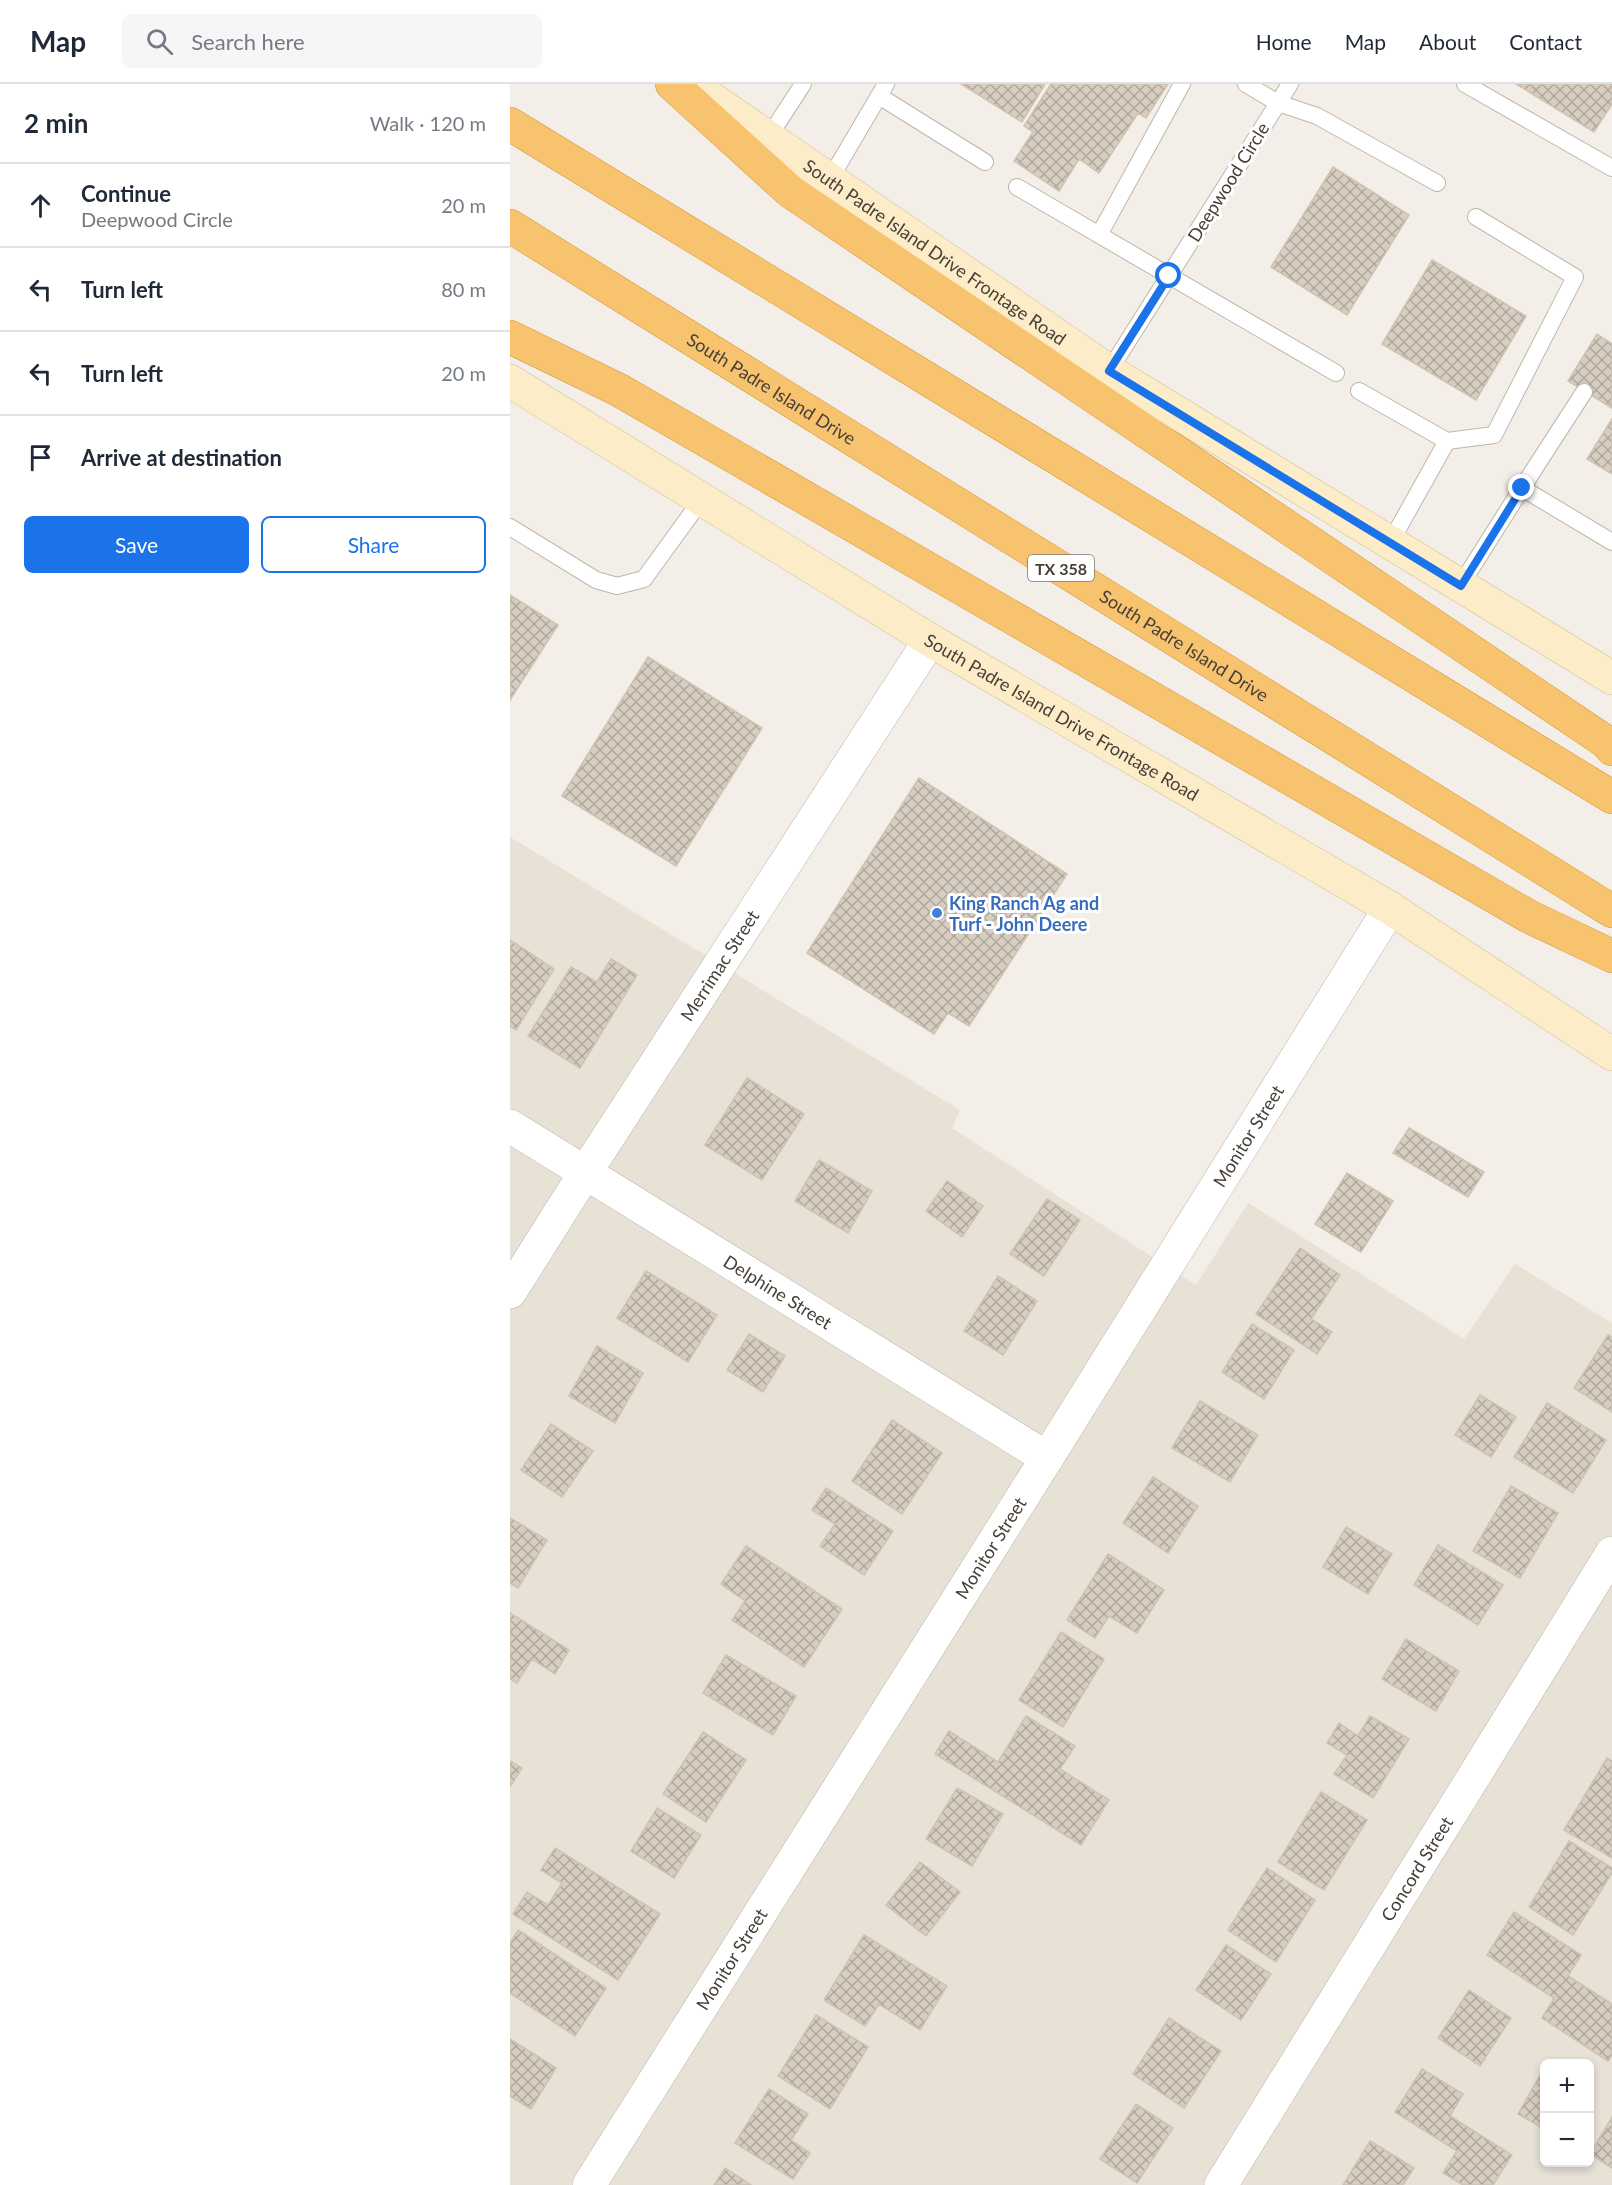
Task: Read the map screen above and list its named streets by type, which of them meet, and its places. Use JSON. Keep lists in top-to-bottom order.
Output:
{
  "streets": {
    "highway": ["South Padre Island Drive", "TX 358"],
    "main road": ["South Padre Island Drive Frontage Road"],
    "street": [
      "Merrimac Street",
      "Monitor Street",
      "Delphine Street",
      "Concord Street"
    ],
    "lane": ["Deepwood Circle"]
  },
  "crossings": [
    ["Deepwood Circle", "South Padre Island Drive Frontage Road"],
    ["South Padre Island Drive Frontage Road", "Merrimac Street"],
    ["South Padre Island Drive Frontage Road", "Monitor Street"],
    ["Merrimac Street", "Delphine Street"],
    ["Monitor Street", "Delphine Street"]
  ],
  "places": ["King Ranch Ag and Turf - John Deere"],
  "page": {
    "header": "Map",
    "search": "Search here",
    "nav": [
      "Home",
      "Map",
      "About",
      "Contact"
    ],
    "heading": ["2 min", "Walk · 120 m"],
    "list": [
      ["Continue", "Deepwood Circle", "20 m"],
      ["Turn left", "80 m"],
      ["Turn left", "20 m"],
      "Arrive at destination"
    ],
    "buttons": ["Save", "Share"],
    "map_buttons": ["+", "−"]
  }
}
